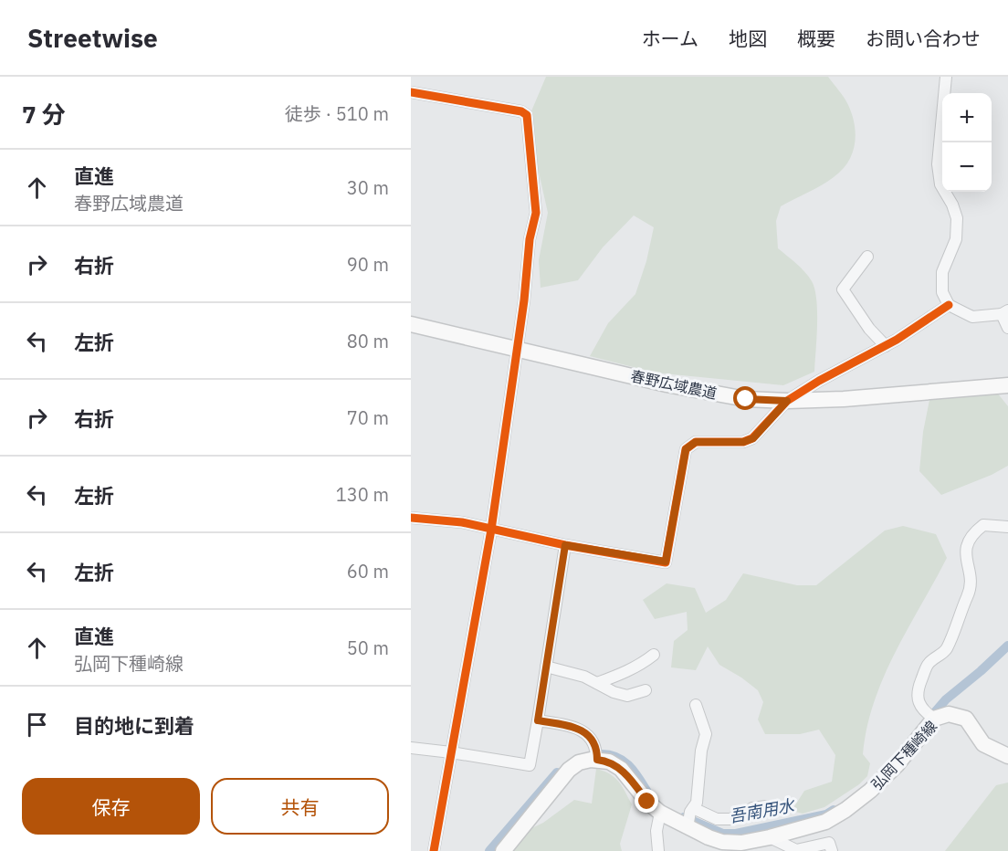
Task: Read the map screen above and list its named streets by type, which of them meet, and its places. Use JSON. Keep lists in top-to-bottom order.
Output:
{
  "streets": {
    "main road": ["春野広域農道", "弘岡下種崎線"]
  },
  "water": ["吾南用水"],
  "page": {
    "header": "Streetwise",
    "nav": [
      "ホーム",
      "地図",
      "概要",
      "お問い合わせ"
    ],
    "heading": ["7 分", "徒歩 · 510 m"],
    "map_buttons": ["+", "−"],
    "list": [
      ["直進", "春野広域農道", "30 m"],
      ["右折", "90 m"],
      ["左折", "80 m"],
      ["右折", "70 m"],
      ["左折", "130 m"],
      ["左折", "60 m"],
      ["直進", "弘岡下種崎線", "50 m"],
      "目的地に到着"
    ],
    "buttons": ["保存", "共有"]
  }
}
